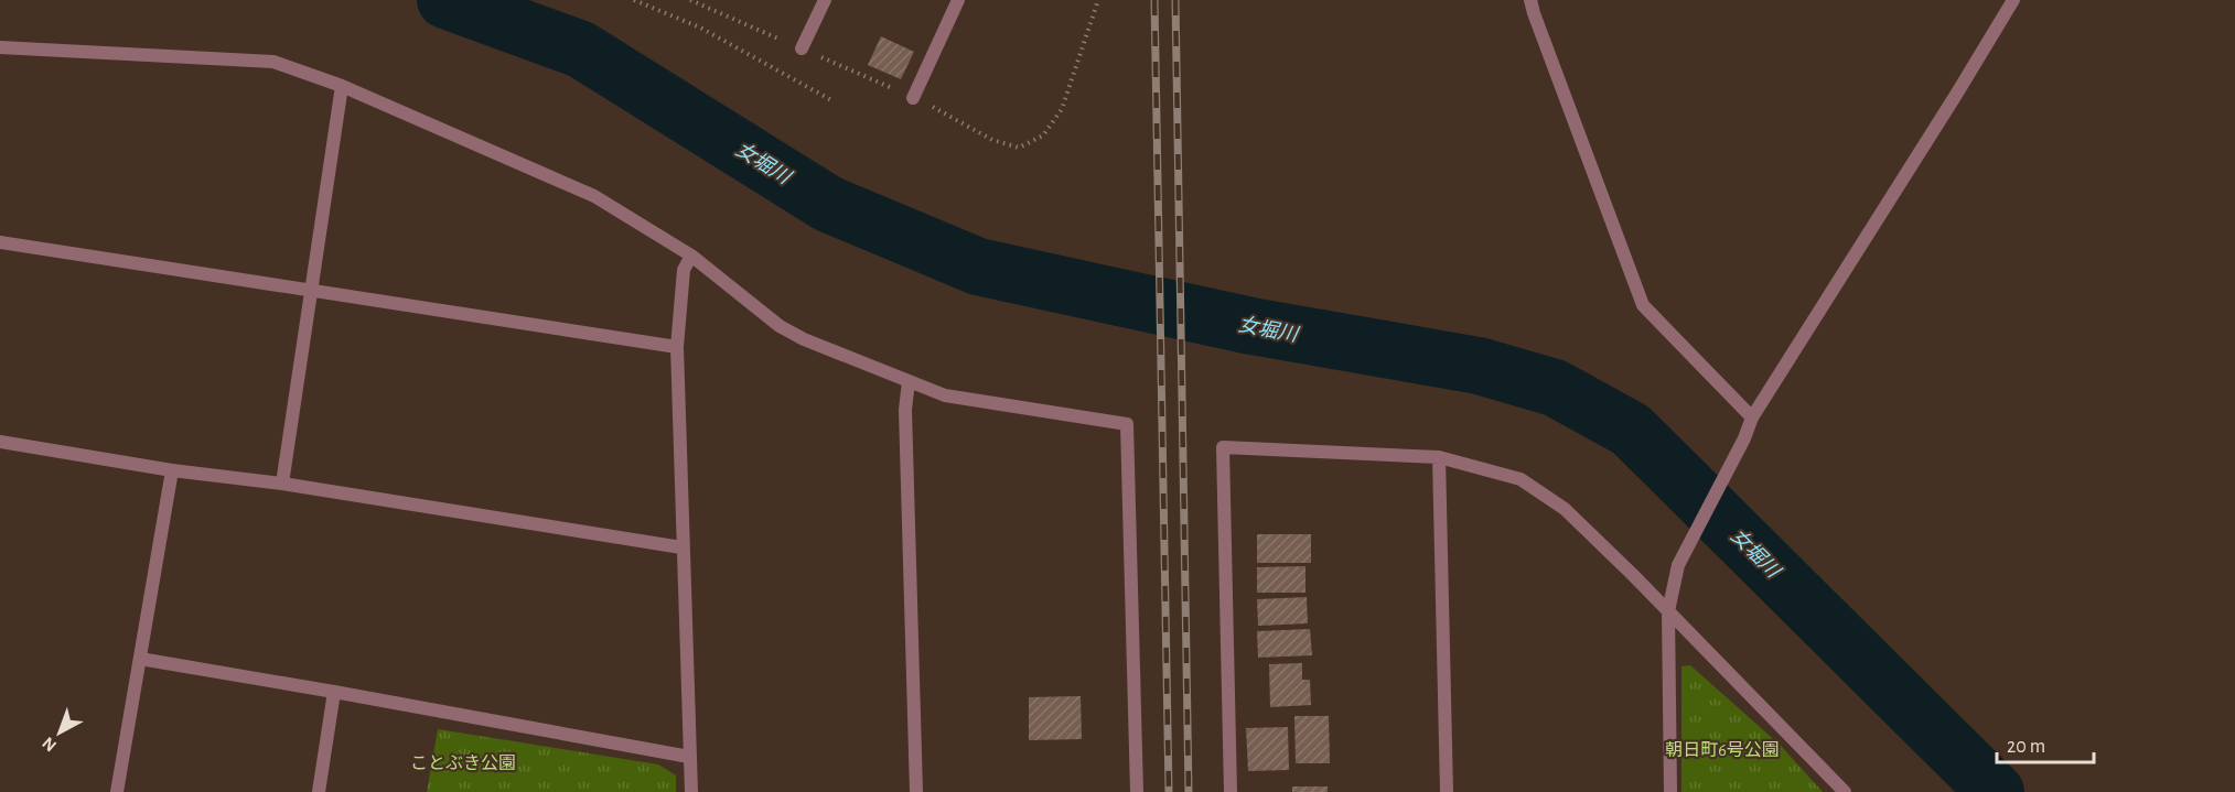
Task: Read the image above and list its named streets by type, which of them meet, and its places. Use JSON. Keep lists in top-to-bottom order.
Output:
{
  "water": ["女堀川"],
  "parks": ["朝日町6号公園", "ことぶき公園"],
  "scale_bar": "20 m",
  "north": "bottom left"
}
